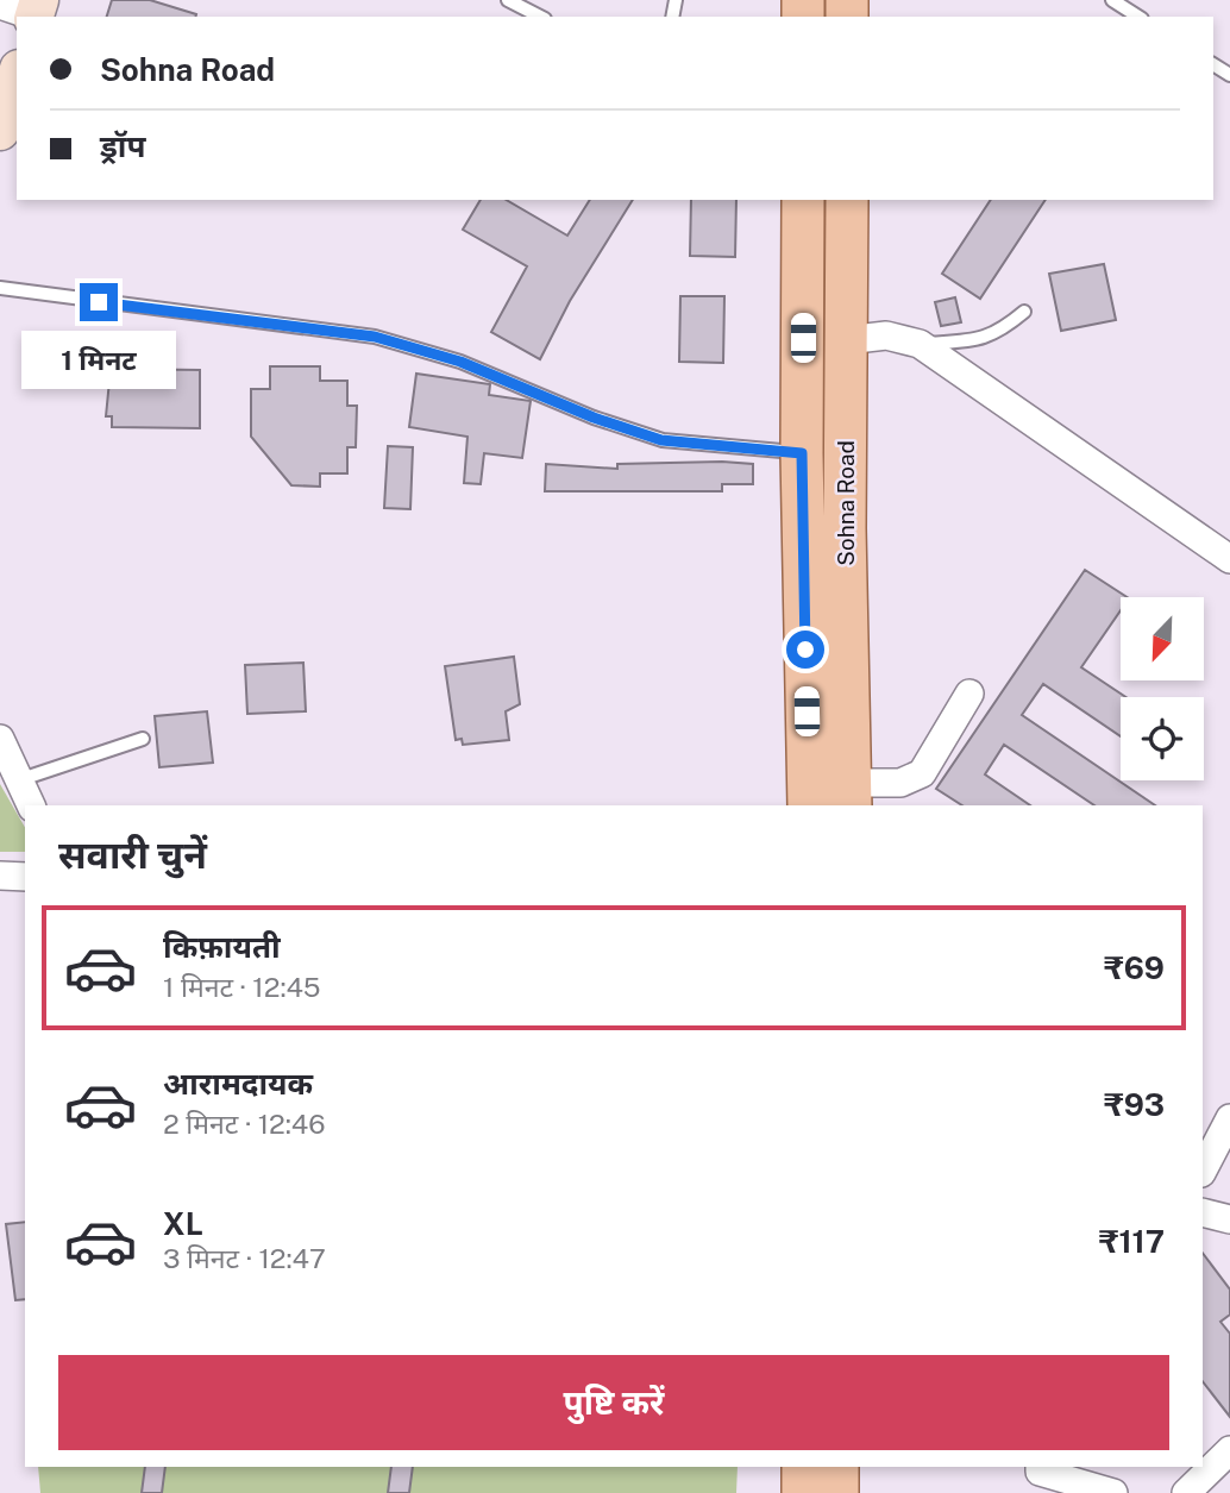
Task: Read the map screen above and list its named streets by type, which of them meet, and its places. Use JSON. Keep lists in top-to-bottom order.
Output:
{
  "streets": {
    "main road": ["Sohna Road"]
  },
  "north": "bottom left",
  "page": {
    "banner": ["Sohna Road", "ड्रॉप"],
    "bubble": "1 मिनट",
    "heading": "सवारी चुनें",
    "list": [
      {
        "name": "किफ़ायती",
        "note": "1 मिनट · 12:45",
        "value": "₹69"
      },
      {
        "name": "आरामदायक",
        "note": "2 मिनट · 12:46",
        "value": "₹93"
      },
      {
        "name": "XL",
        "note": "3 मिनट · 12:47",
        "value": "₹117"
      }
    ],
    "buttons": "पुष्टि करें"
  }
}
